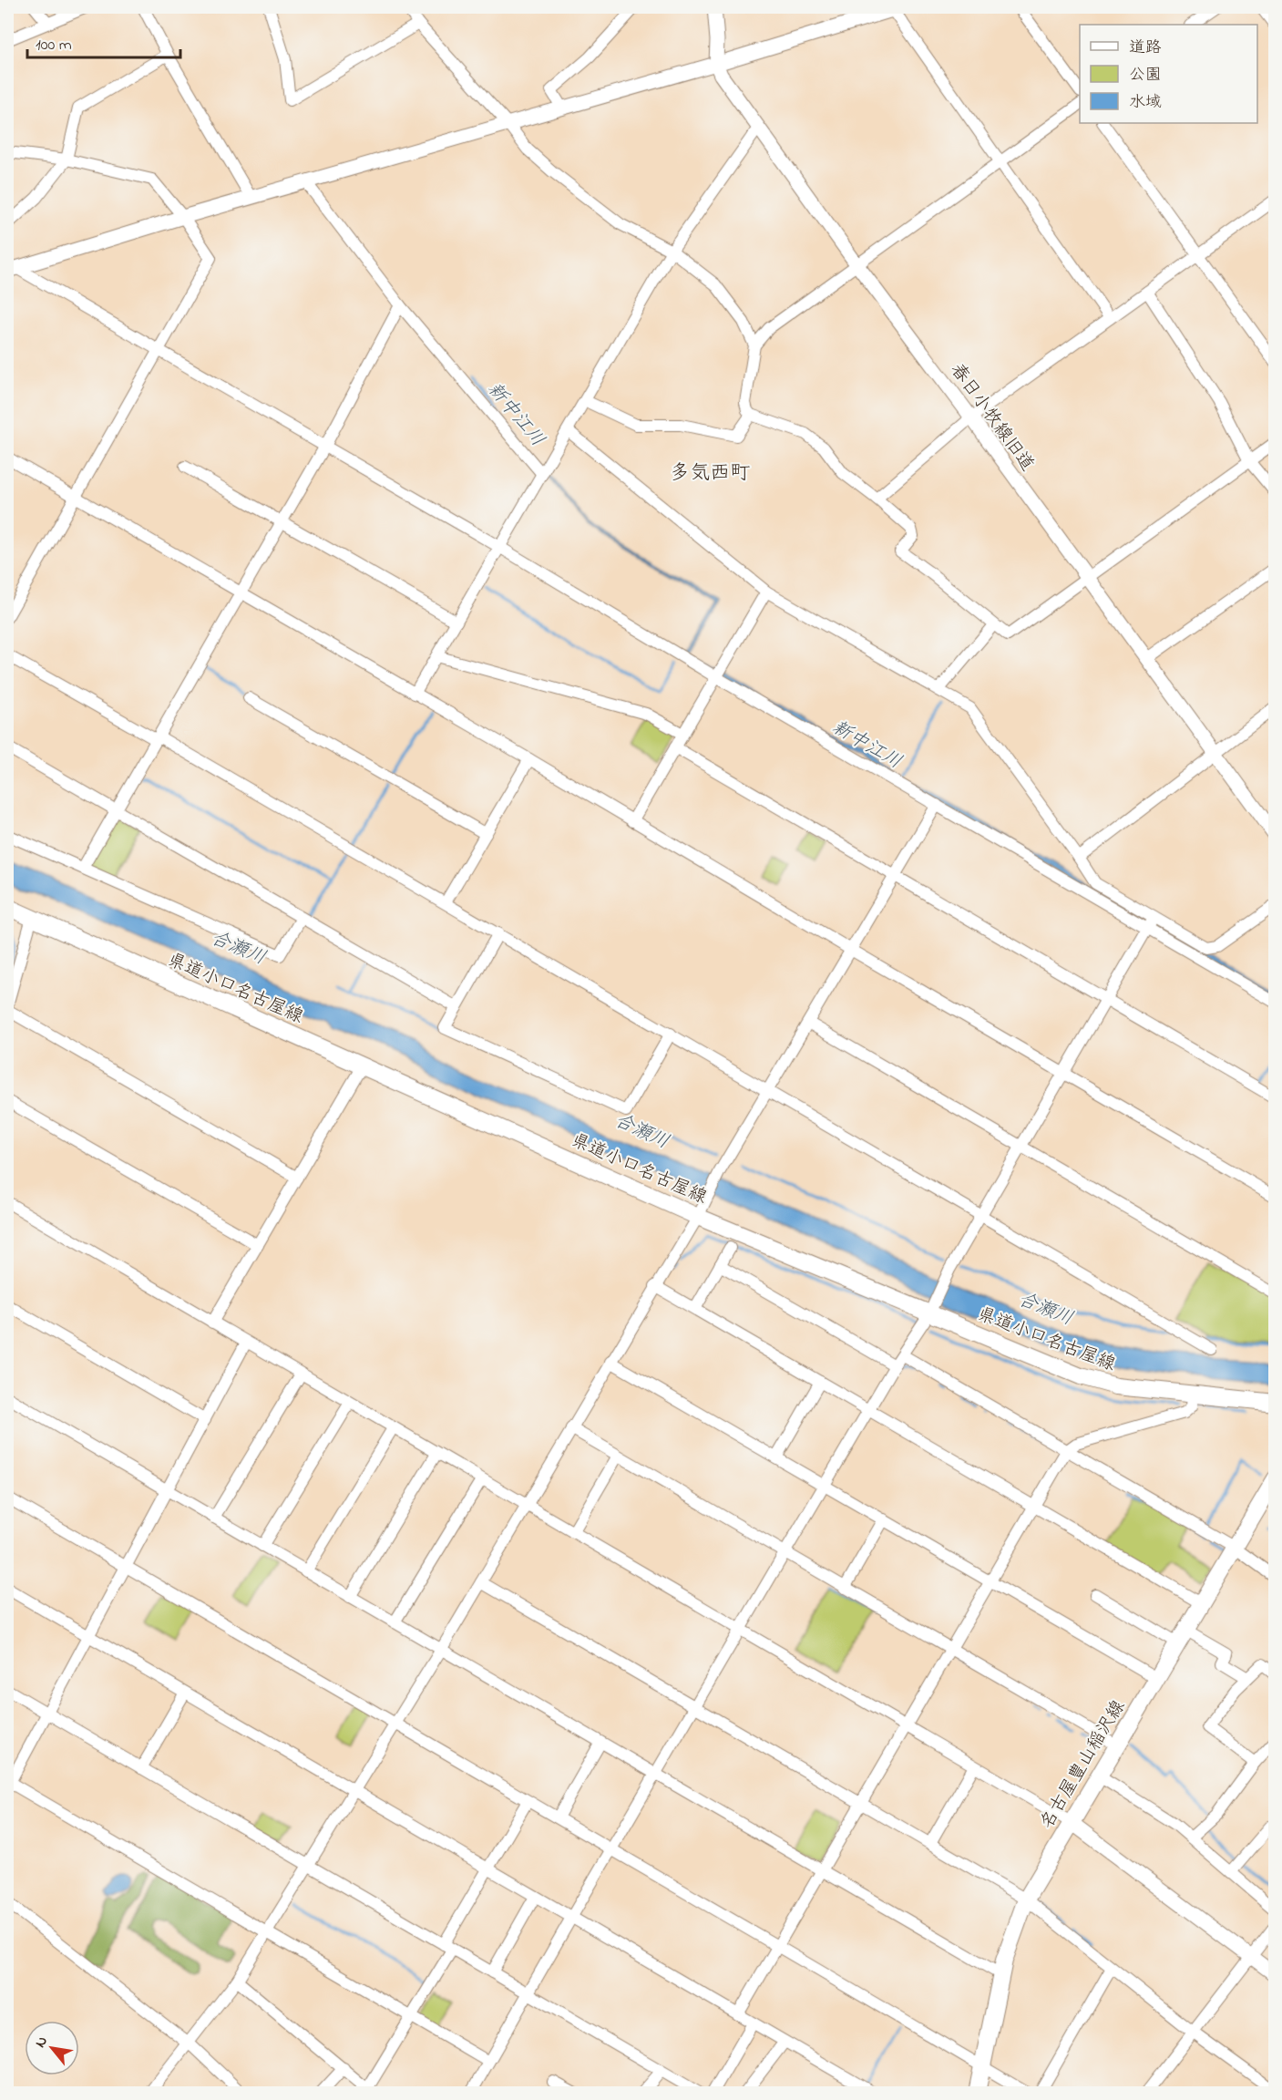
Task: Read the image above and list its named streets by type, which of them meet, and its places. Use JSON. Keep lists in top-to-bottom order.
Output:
{
  "streets": {
    "main road": ["県道小口名古屋線", "名古屋豊山稲沢線"],
    "street": ["春日小牧線旧道"]
  },
  "districts": ["多気西町"],
  "water": ["新中江川", "合瀬川"],
  "legend": ["道路", "公園", "水域"],
  "scale_bar": "100 m",
  "north": "top left"
}
